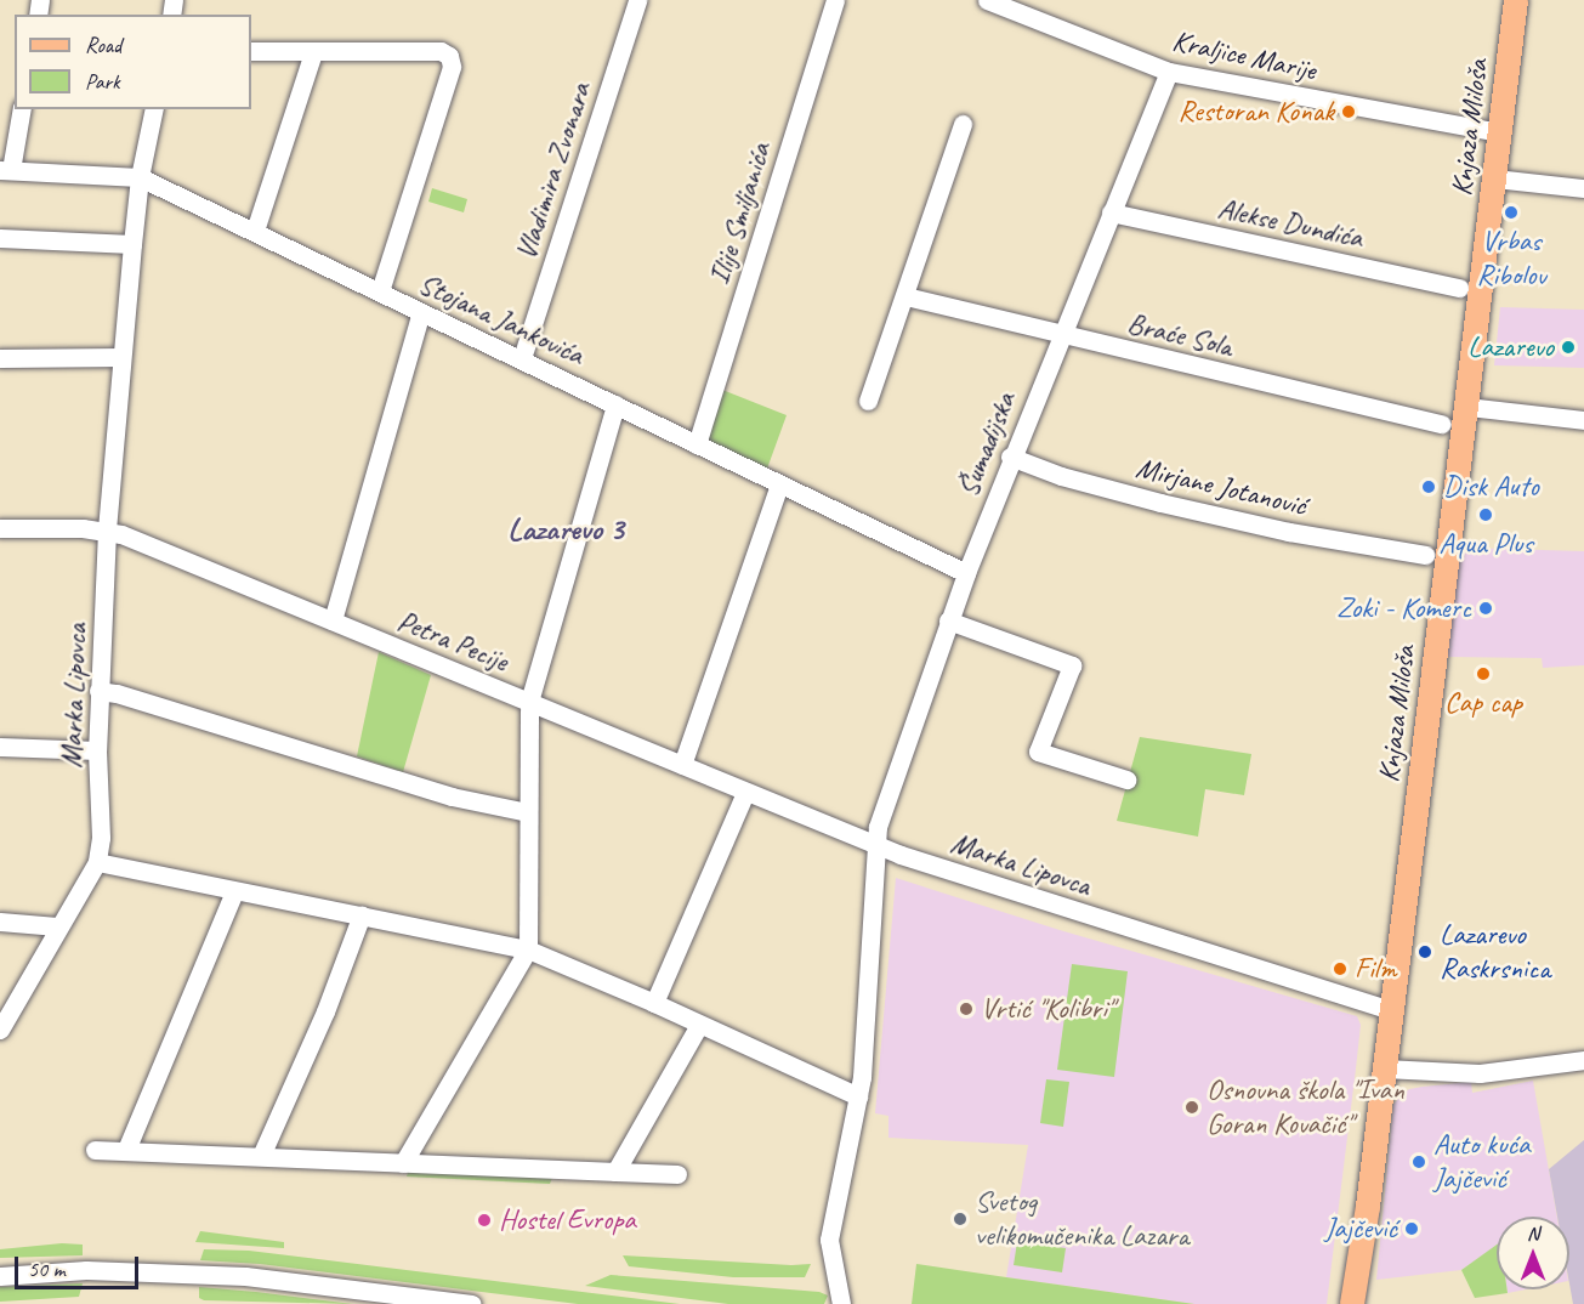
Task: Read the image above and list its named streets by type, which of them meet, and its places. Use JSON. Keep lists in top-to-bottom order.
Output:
{
  "streets": {
    "main road": ["Knjaza Miloša"],
    "street": [
      "Kraljice Marije",
      "Vladimira Zvonara",
      "Ilije Smiljanića",
      "Alekse Dundića",
      "Stojana Jankovića",
      "Braće Sola",
      "Šumadijska",
      "Mirjane Jotanović",
      "Petra Pecije",
      "Marka Lipovca"
    ]
  },
  "crossings": [
    ["Kraljice Marije", "Knjaza Miloša"],
    ["Kraljice Marije", "Šumadijska"],
    ["Knjaza Miloša", "Marka Lipovca"],
    ["Vladimira Zvonara", "Stojana Jankovića"],
    ["Ilije Smiljanića", "Stojana Jankovića"],
    ["Alekse Dundića", "Šumadijska"],
    ["Stojana Jankovića", "Šumadijska"],
    ["Stojana Jankovića", "Marka Lipovca"],
    ["Braće Sola", "Šumadijska"],
    ["Šumadijska", "Mirjane Jotanović"],
    ["Šumadijska", "Petra Pecije"],
    ["Šumadijska", "Marka Lipovca"],
    ["Petra Pecije", "Marka Lipovca"]
  ],
  "districts": ["Lazarevo 3"],
  "places": [
    "Restoran Konak",
    "Vrbas Ribolov",
    "Lazarevo",
    "Disk Auto",
    "Aqua Plus",
    "Zoki - Komerc",
    "Cap cap",
    "Lazarevo Raskrsnica",
    "Film",
    "Vrtić \"Kolibri\"",
    "Osnovna škola \"Ivan Goran Kovačić\"",
    "Auto kuća Jajčević",
    "Svetog velikomučenika Lazara",
    "Hostel Evropa",
    "Jajčević"
  ],
  "legend": ["Road", "Park"],
  "scale_bar": "50 m",
  "north": "top"
}
